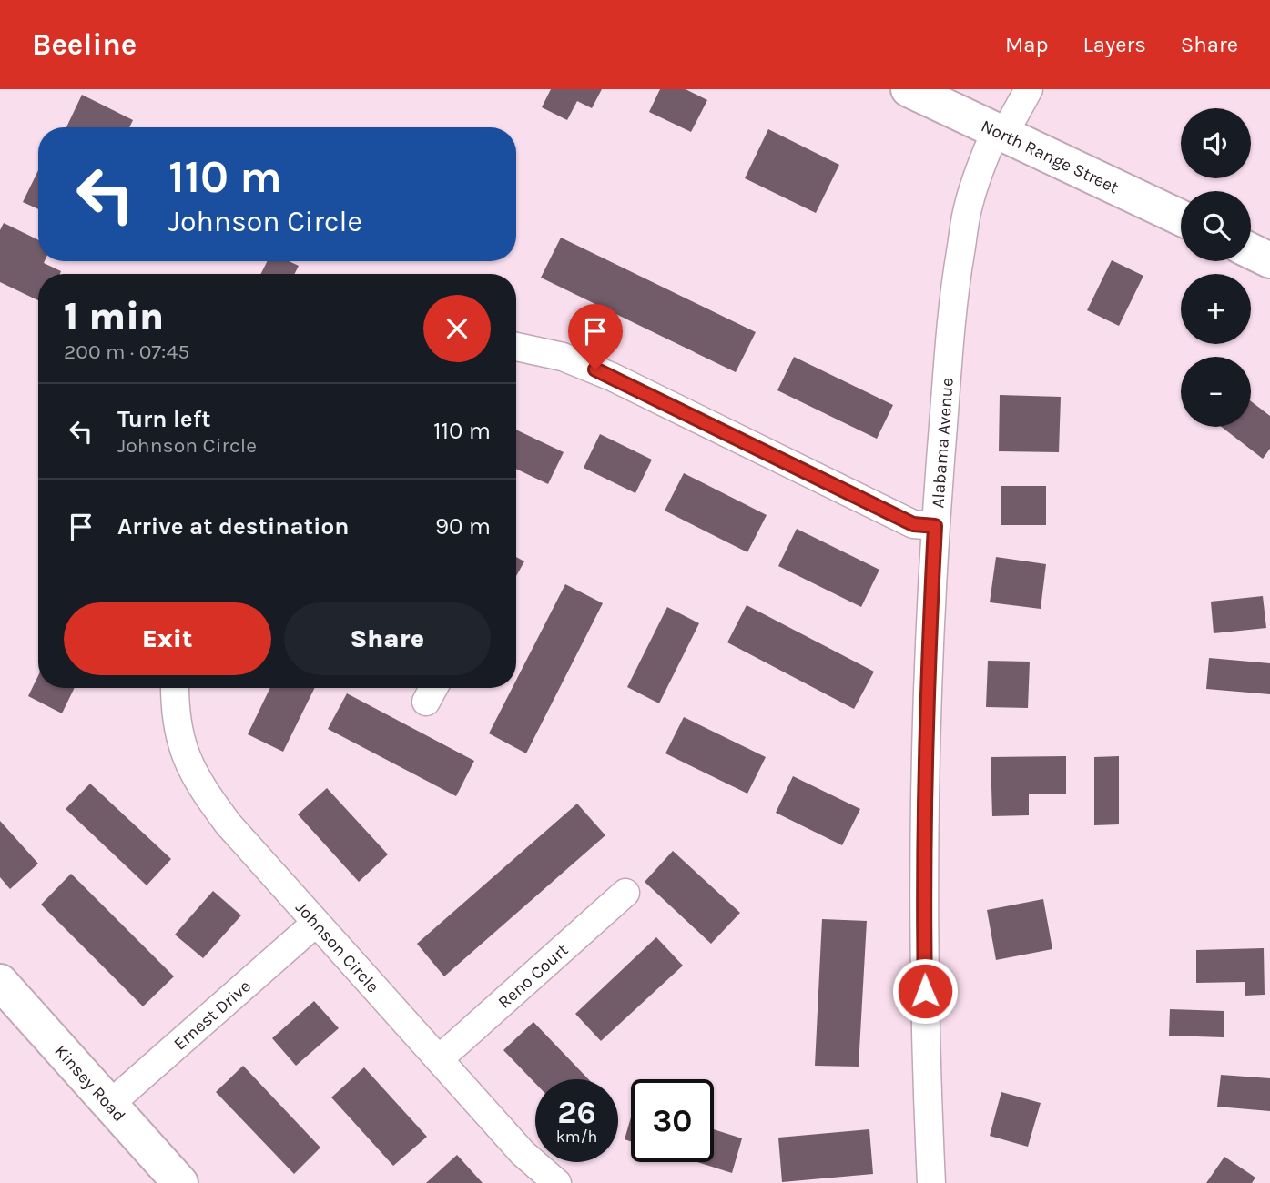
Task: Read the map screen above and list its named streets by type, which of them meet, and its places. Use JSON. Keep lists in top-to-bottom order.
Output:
{
  "streets": {
    "street": [
      "North Range Street",
      "Alabama Avenue",
      "Johnson Circle",
      "Reno Court",
      "Ernest Drive",
      "Kinsey Road"
    ]
  },
  "crossings": [
    ["North Range Street", "Alabama Avenue"],
    ["Johnson Circle", "Reno Court"],
    ["Johnson Circle", "Ernest Drive"],
    ["Ernest Drive", "Kinsey Road"]
  ],
  "page": {
    "header": "Beeline",
    "nav": ["Map", "Layers", "Share"],
    "map_buttons": ["+", "−"],
    "turn": ["110 m", "Johnson Circle"],
    "heading": ["1 min", "200 m · 07:45"],
    "list": [
      {
        "name": "Turn left",
        "note": "Johnson Circle",
        "value": "110 m"
      },
      {
        "name": "Arrive at destination",
        "value": "90 m"
      }
    ],
    "buttons": ["Exit", "Share"],
    "speed": "26 km/h",
    "limit": "30"
  }
}
